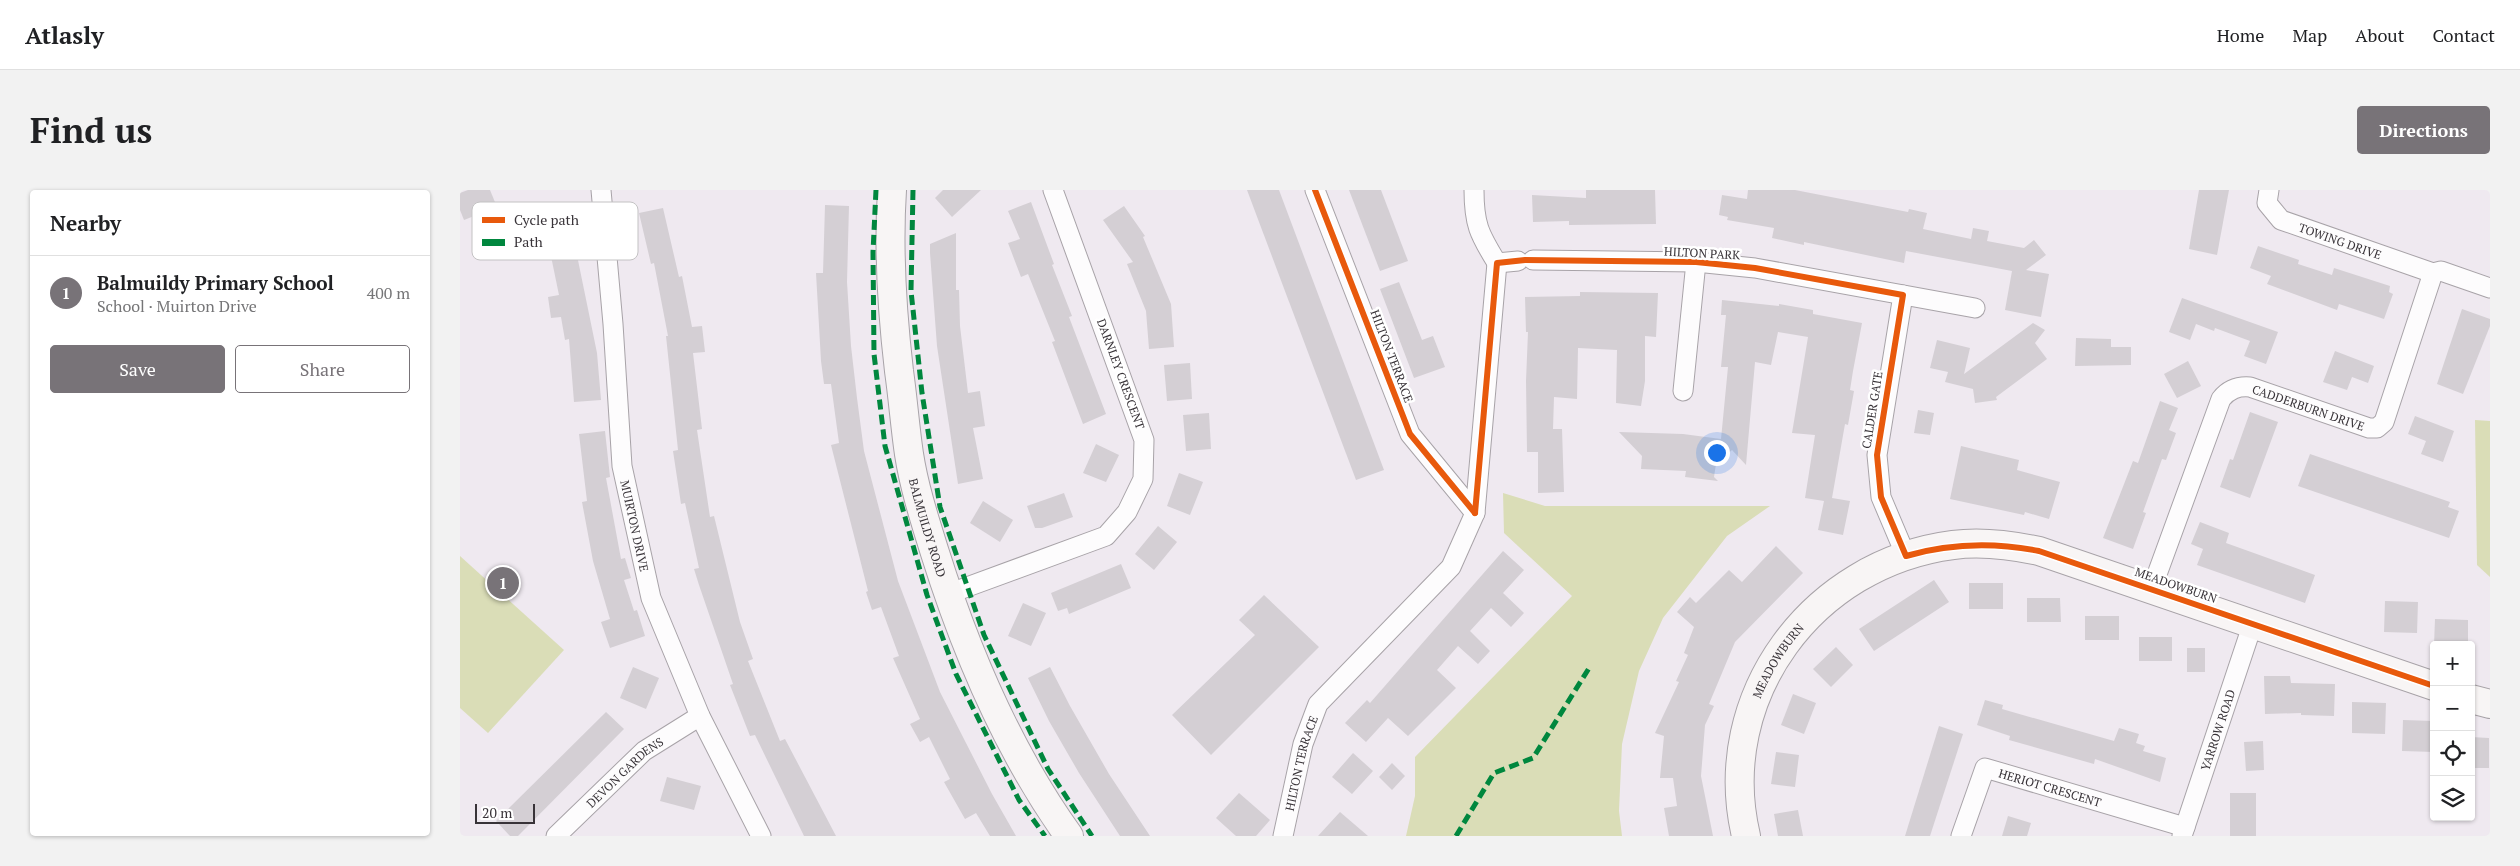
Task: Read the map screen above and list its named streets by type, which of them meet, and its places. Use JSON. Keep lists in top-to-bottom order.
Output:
{
  "streets": {
    "street": [
      "TOWING DRIVE",
      "HILTON PARK",
      "HILTON TERRACE",
      "DARNLEY CRESCENT",
      "CADDERBURN DRIVE",
      "CALDER GATE",
      "MUIRTON DRIVE",
      "BALMUILDY ROAD",
      "MEADOWBURN",
      "YARROW ROAD",
      "DEVON GARDENS",
      "HERIOT CRESCENT"
    ]
  },
  "crossings": [
    ["TOWING DRIVE", "CADDERBURN DRIVE"],
    ["HILTON PARK", "CALDER GATE"],
    ["DARNLEY CRESCENT", "BALMUILDY ROAD"],
    ["CADDERBURN DRIVE", "MEADOWBURN"],
    ["CALDER GATE", "MEADOWBURN"],
    ["MUIRTON DRIVE", "DEVON GARDENS"],
    ["MEADOWBURN", "YARROW ROAD"],
    ["YARROW ROAD", "HERIOT CRESCENT"]
  ],
  "legend": ["Cycle path", "Path"],
  "scale_bar": "20 m",
  "page": {
    "header": "Atlasly",
    "nav": [
      "Home",
      "Map",
      "About",
      "Contact"
    ],
    "buttons": [
      "Directions",
      ["Save", "Share"]
    ],
    "title": "Find us",
    "heading": "Nearby",
    "list": [
      {
        "mark": "1",
        "name": "Balmuildy Primary School",
        "note": "School · Muirton Drive",
        "value": "400 m"
      }
    ],
    "pins": "1",
    "map_buttons": ["+", "−"],
    "scale": "20 m"
  }
}
